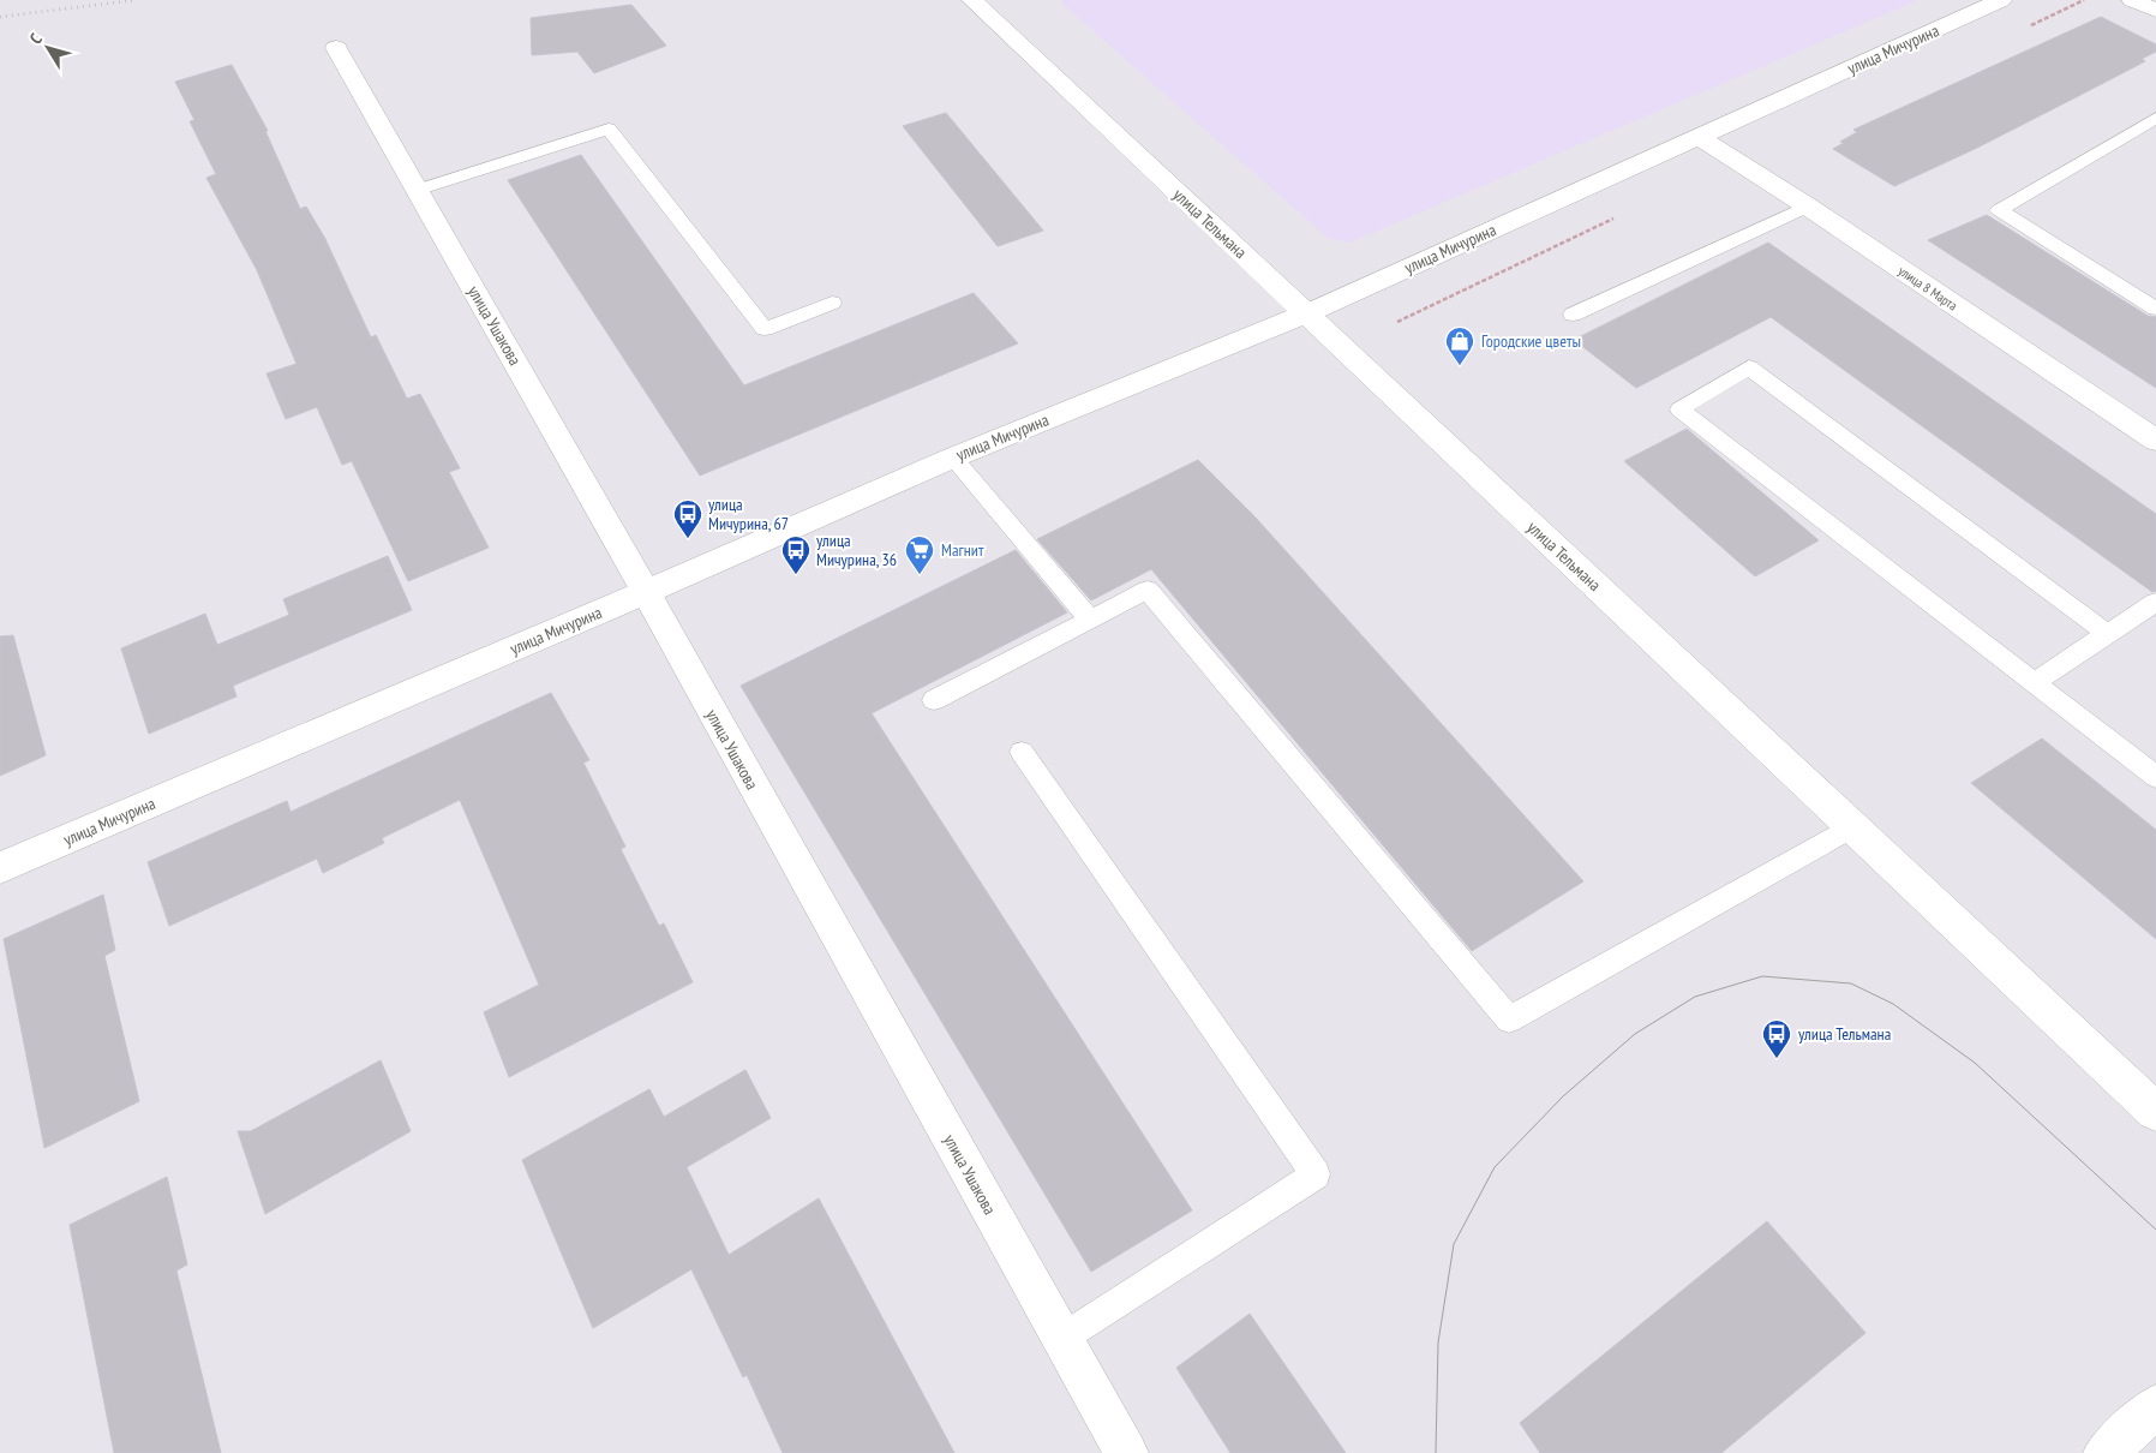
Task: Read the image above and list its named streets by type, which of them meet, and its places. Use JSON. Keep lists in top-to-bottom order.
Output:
{
  "streets": {
    "street": [
      "улица Мичурина",
      "улица Тельмана",
      "улица 8 Марта",
      "улица Ушакова"
    ]
  },
  "crossings": [
    ["улица Мичурина", "улица Тельмана"],
    ["улица Мичурина", "улица 8 Марта"],
    ["улица Мичурина", "улица Ушакова"]
  ],
  "places": {
    "shop": ["Городские цветы"],
    "bus stop": ["улица Мичурина, 67", "улица Мичурина, 36", "улица Тельмана"],
    "supermarket": ["Магнит"]
  },
  "north": "top left"
}
